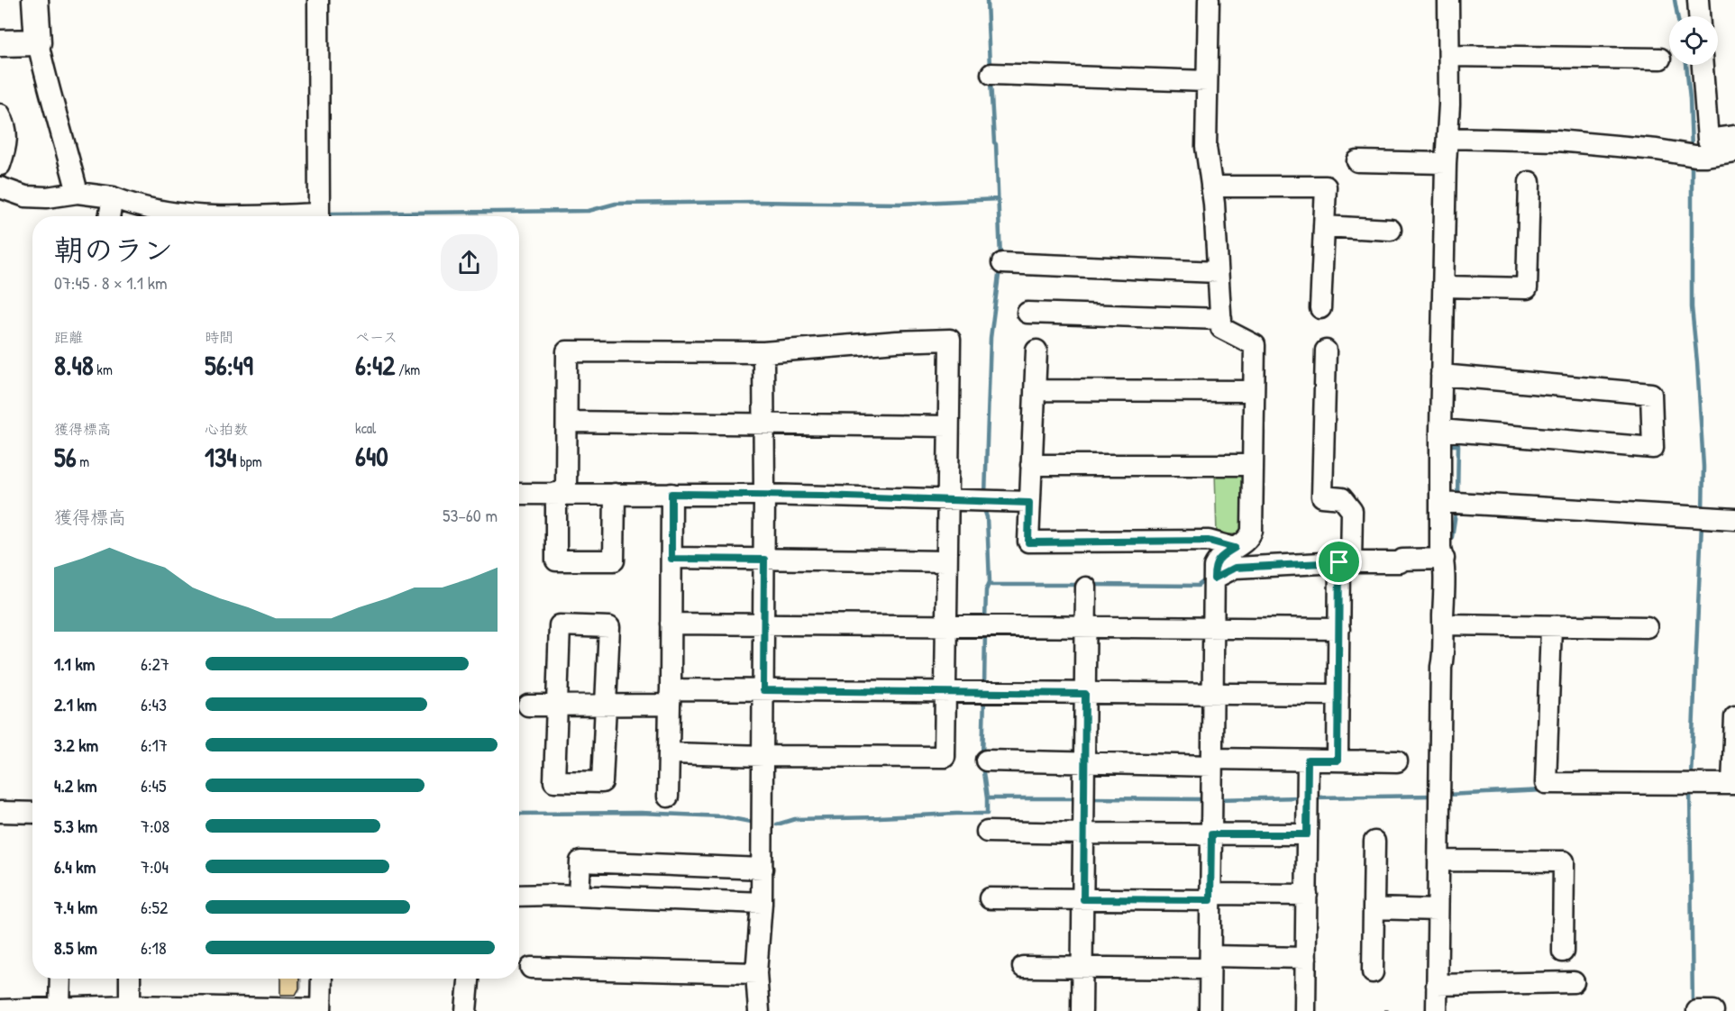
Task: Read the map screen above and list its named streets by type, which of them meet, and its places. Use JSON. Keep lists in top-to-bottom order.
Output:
{
  "page": {
    "heading": ["朝のラン", "07:45 · 8 × 1.1 km"],
    "stats": [
      ["距離", "8.48 km"],
      ["時間", "56:49"],
      ["ペース", "6:42 /km"],
      ["獲得標高", "56 m"],
      ["心拍数", "134 bpm"],
      ["kcal", "640"]
    ],
    "chart": ["獲得標高", "53–60 m"],
    "list": [
      {
        "name": "1.1 km",
        "note": "6:27"
      },
      {
        "name": "2.1 km",
        "note": "6:43"
      },
      {
        "name": "3.2 km",
        "note": "6:17"
      },
      {
        "name": "4.2 km",
        "note": "6:45"
      },
      {
        "name": "5.3 km",
        "note": "7:08"
      },
      {
        "name": "6.4 km",
        "note": "7:04"
      },
      {
        "name": "7.4 km",
        "note": "6:52"
      },
      {
        "name": "8.5 km",
        "note": "6:18"
      }
    ]
  }
}
